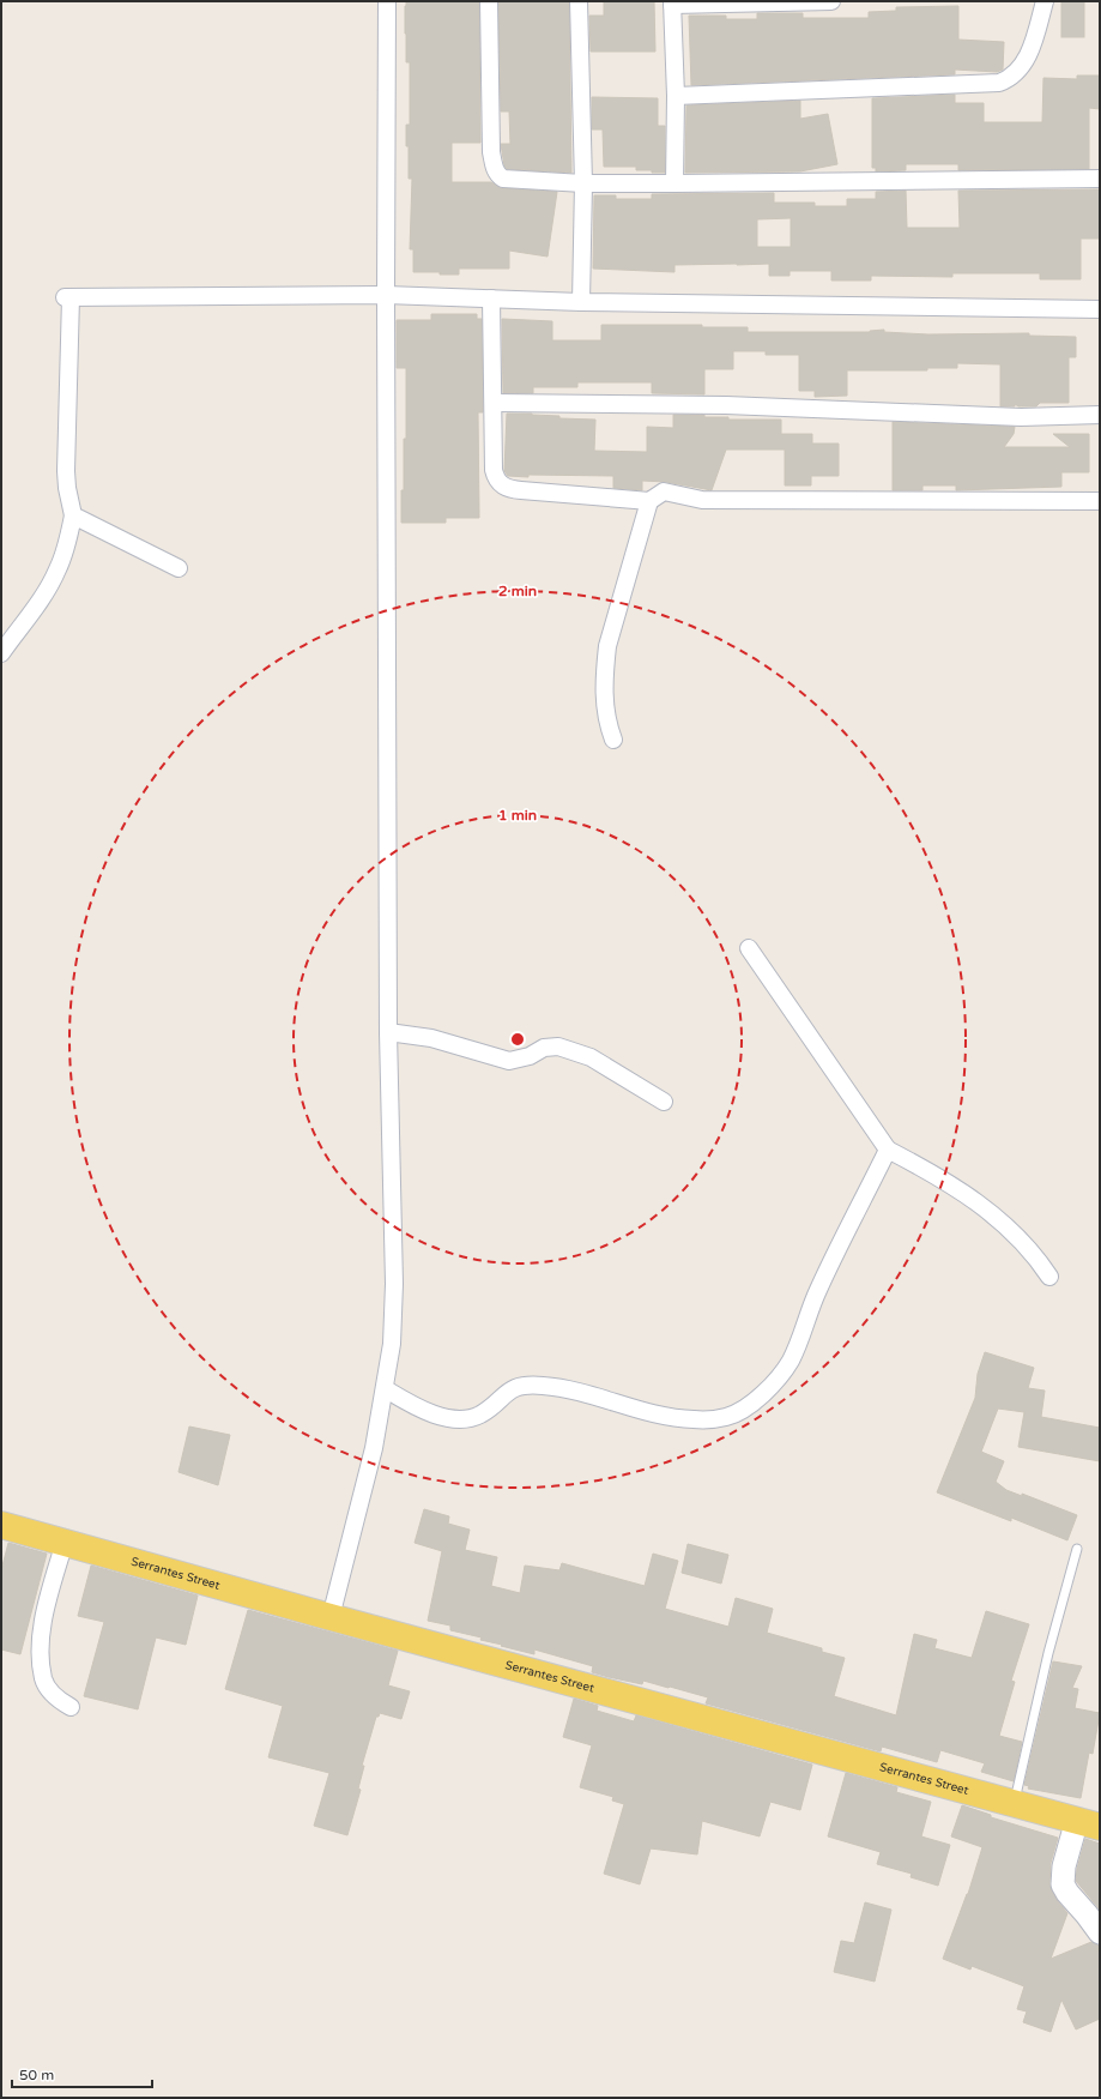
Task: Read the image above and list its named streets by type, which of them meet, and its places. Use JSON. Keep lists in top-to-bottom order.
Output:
{
  "streets": {
    "main road": ["Serrantes Street"]
  },
  "scale_bar": "50 m",
  "rings": ["2 min", "1 min"]
}
